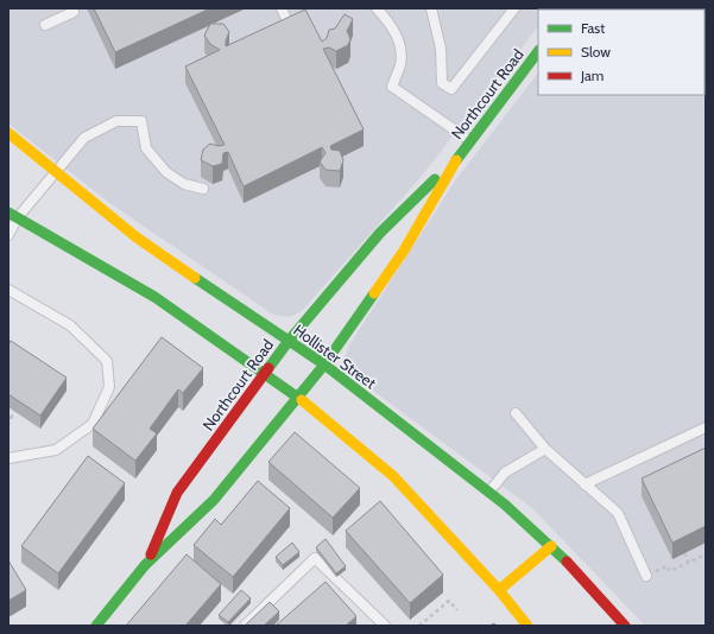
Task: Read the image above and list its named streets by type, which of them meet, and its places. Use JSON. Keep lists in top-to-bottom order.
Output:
{
  "streets": {
    "main road": ["Northcourt Road", "Hollister Street"]
  },
  "crossings": [
    ["Northcourt Road", "Hollister Street"]
  ],
  "legend": ["Fast", "Slow", "Jam"]
}
